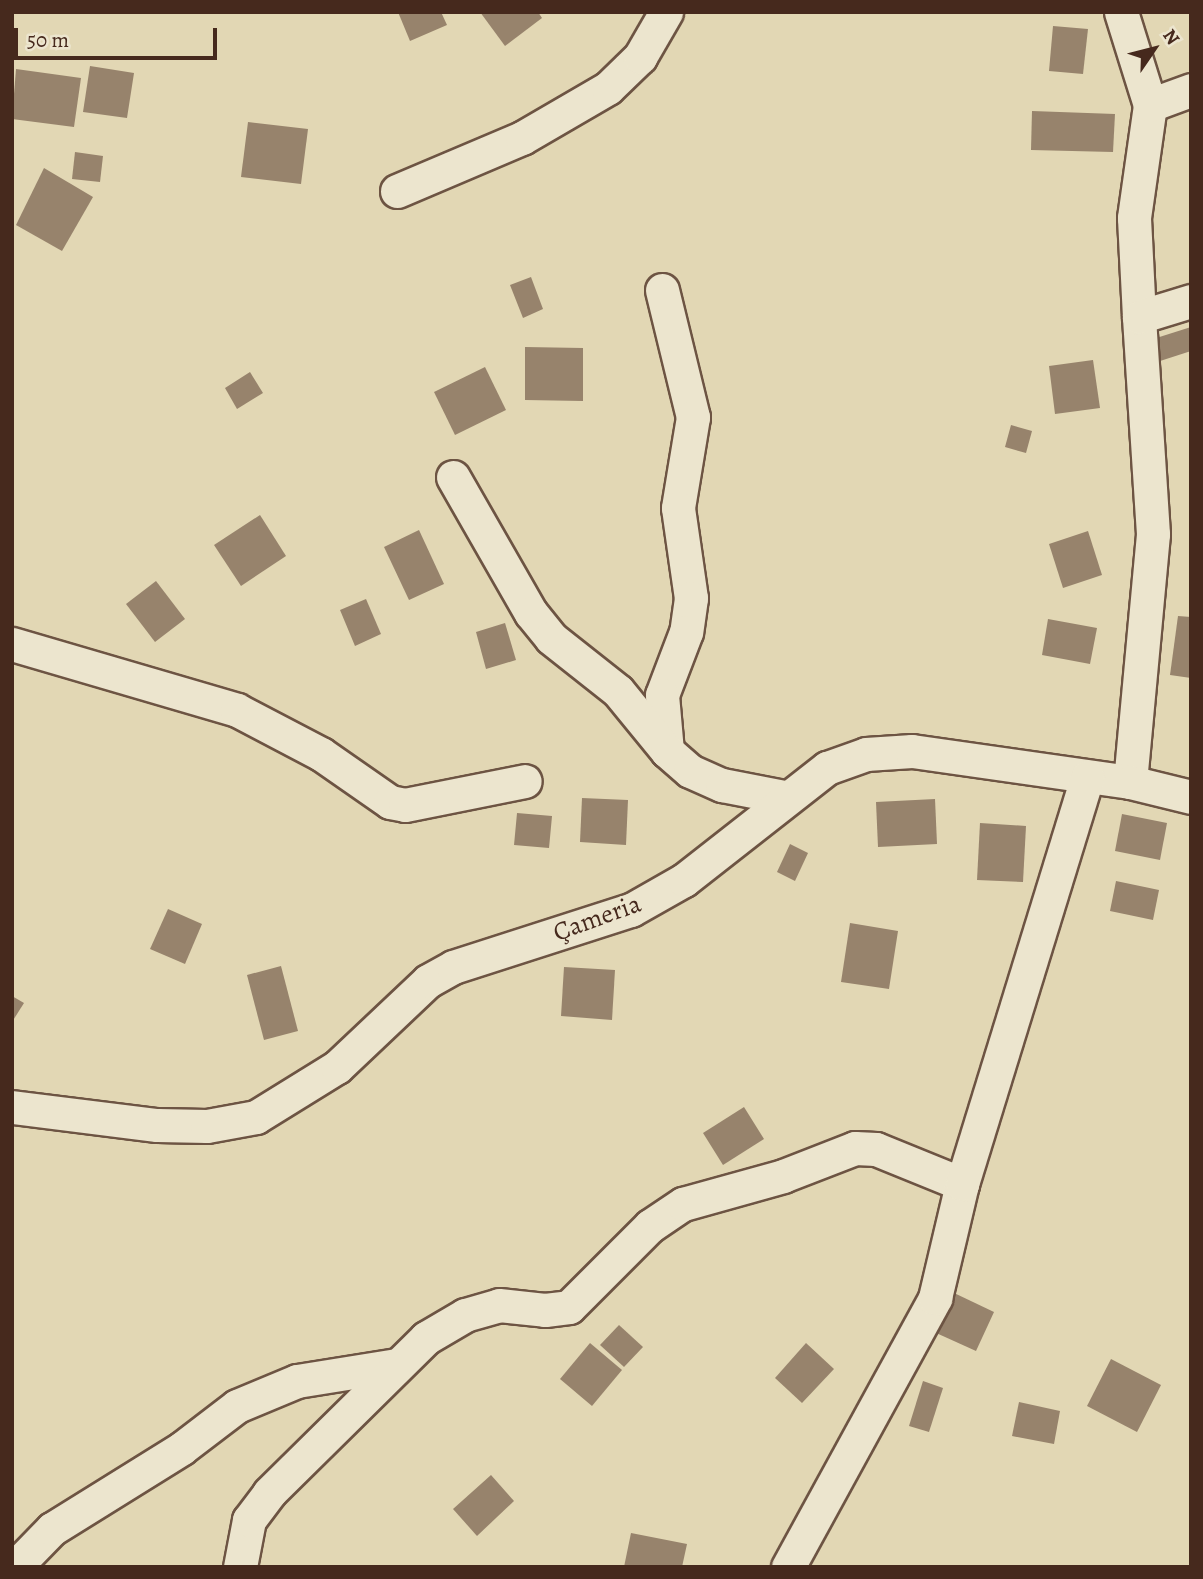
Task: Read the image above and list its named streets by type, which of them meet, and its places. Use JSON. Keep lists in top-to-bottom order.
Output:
{
  "streets": {
    "street": ["Çameria"]
  },
  "scale_bar": "50 m",
  "north": "top right"
}
